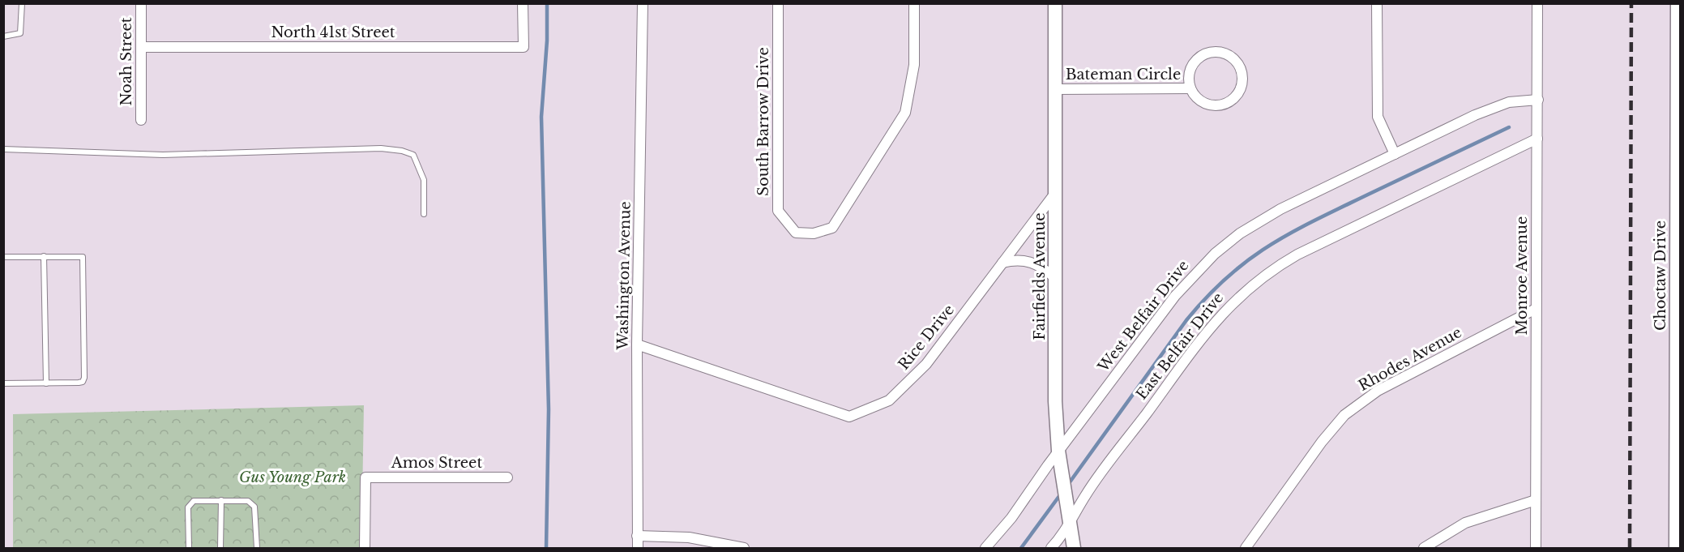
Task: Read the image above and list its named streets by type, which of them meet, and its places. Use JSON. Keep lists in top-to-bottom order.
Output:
{
  "streets": {
    "main road": ["Choctaw Drive", "Fairfields Avenue"],
    "street": [
      "North 41st Street",
      "Noah Street",
      "Bateman Circle",
      "South Barrow Drive",
      "Washington Avenue",
      "Monroe Avenue",
      "West Belfair Drive",
      "Rice Drive",
      "East Belfair Drive",
      "Rhodes Avenue",
      "Amos Street"
    ]
  },
  "crossings": [
    ["North 41st Street", "Noah Street"],
    ["Bateman Circle", "Fairfields Avenue"],
    ["Washington Avenue", "Rice Drive"],
    ["Monroe Avenue", "West Belfair Drive"],
    ["Monroe Avenue", "East Belfair Drive"],
    ["Monroe Avenue", "Rhodes Avenue"],
    ["Fairfields Avenue", "West Belfair Drive"],
    ["Fairfields Avenue", "Rice Drive"],
    ["Fairfields Avenue", "East Belfair Drive"]
  ],
  "parks": ["Gus Young Park"]
}
